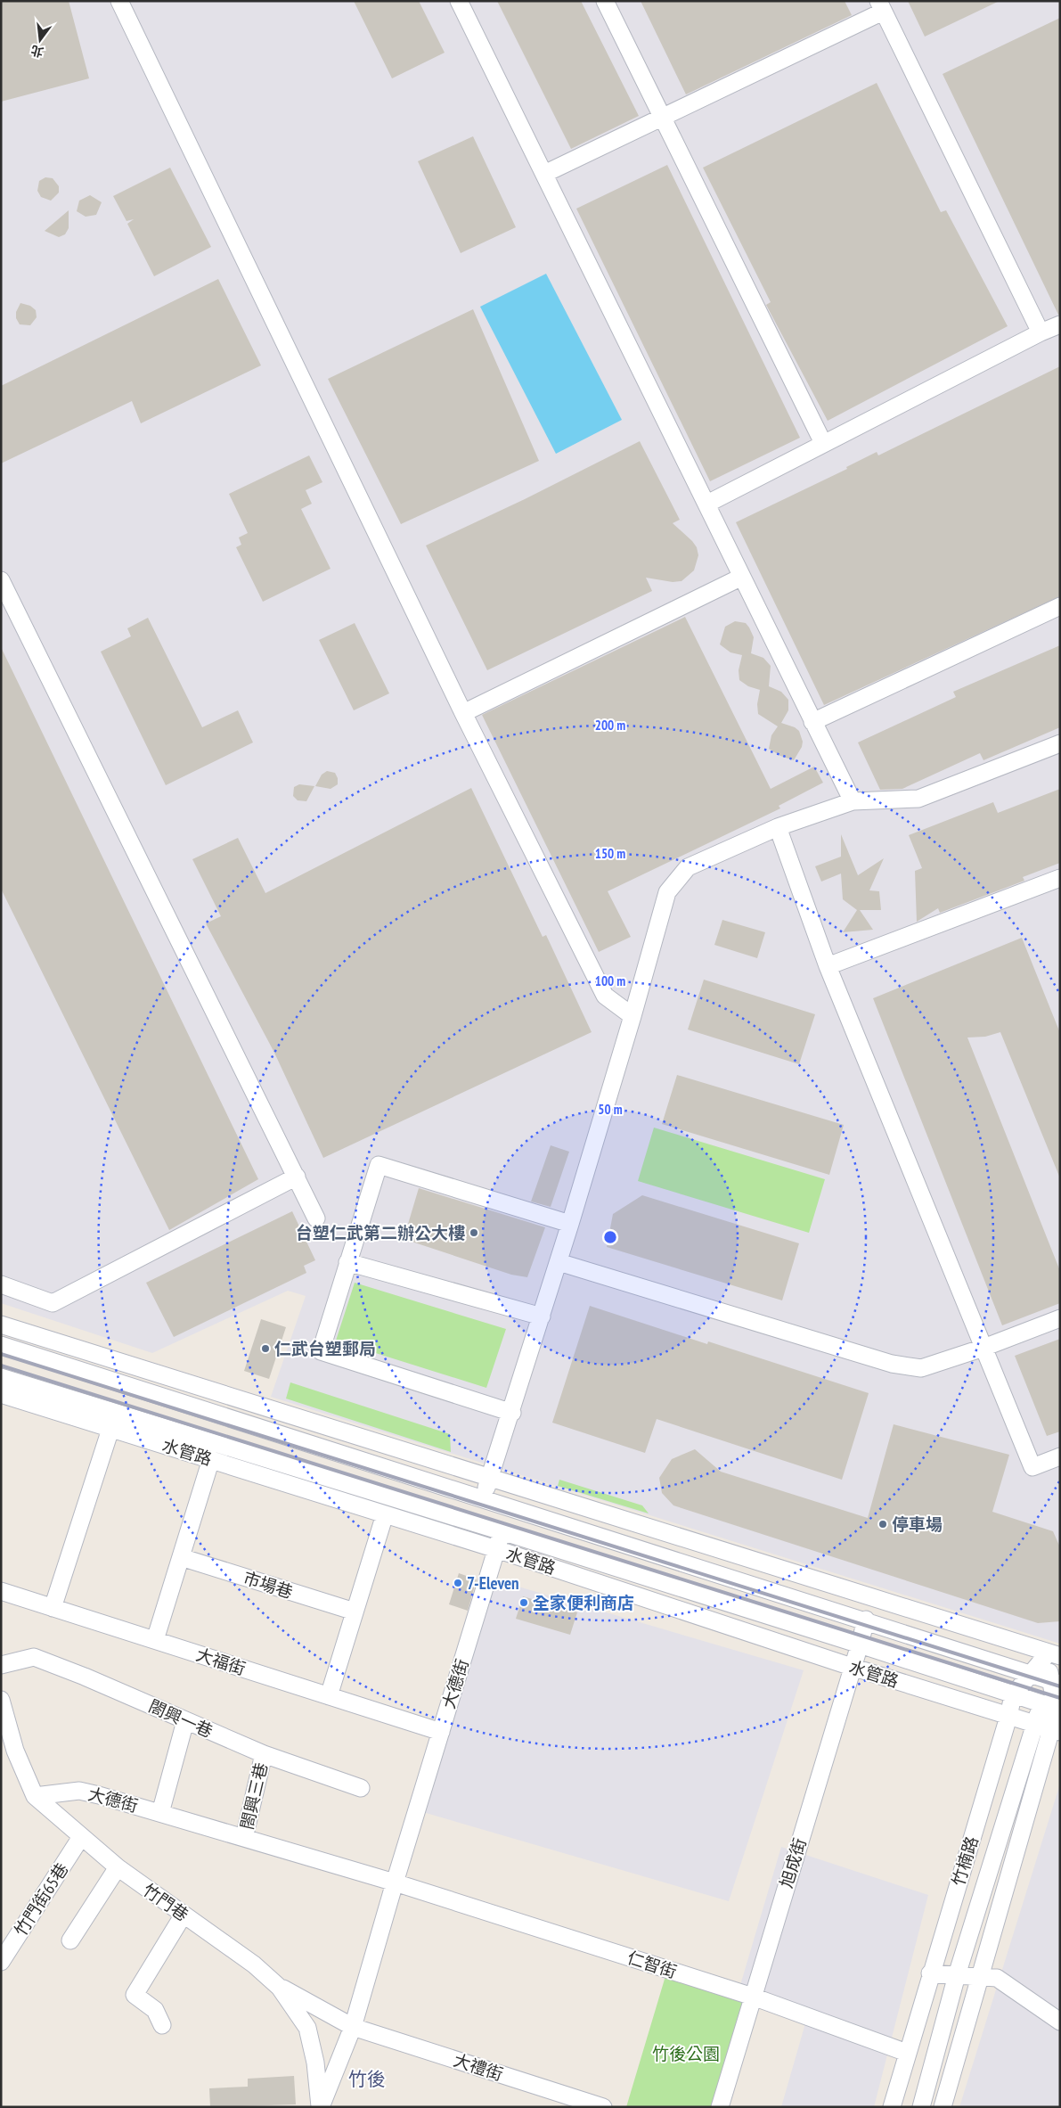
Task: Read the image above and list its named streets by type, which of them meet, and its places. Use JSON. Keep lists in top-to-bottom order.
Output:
{
  "streets": {
    "street": [
      "水管路",
      "市場巷",
      "大福街",
      "大德街",
      "閤興一巷",
      "閤興三巷",
      "竹楠路",
      "旭成街",
      "竹門街65巷",
      "竹門巷",
      "仁智街",
      "大禮街"
    ]
  },
  "crossings": [
    ["水管路", "大德街"],
    ["水管路", "竹楠路"],
    ["水管路", "旭成街"],
    ["大福街", "大德街"],
    ["大德街", "閤興三巷"],
    ["大德街", "竹門巷"],
    ["大德街", "仁智街"],
    ["大德街", "大禮街"],
    ["閤興一巷", "閤興三巷"],
    ["竹楠路", "仁智街"],
    ["旭成街", "仁智街"],
    ["竹門街65巷", "竹門巷"],
    ["竹門巷", "大禮街"]
  ],
  "districts": ["竹後"],
  "parks": ["竹後公園"],
  "places": [
    "台塑仁武第二辦公大樓",
    "仁武台塑郵局",
    "停車場",
    "7-Eleven",
    "全家便利商店"
  ],
  "north": "bottom",
  "rings": [
    "200 m",
    "150 m",
    "100 m",
    "50 m"
  ]
}
